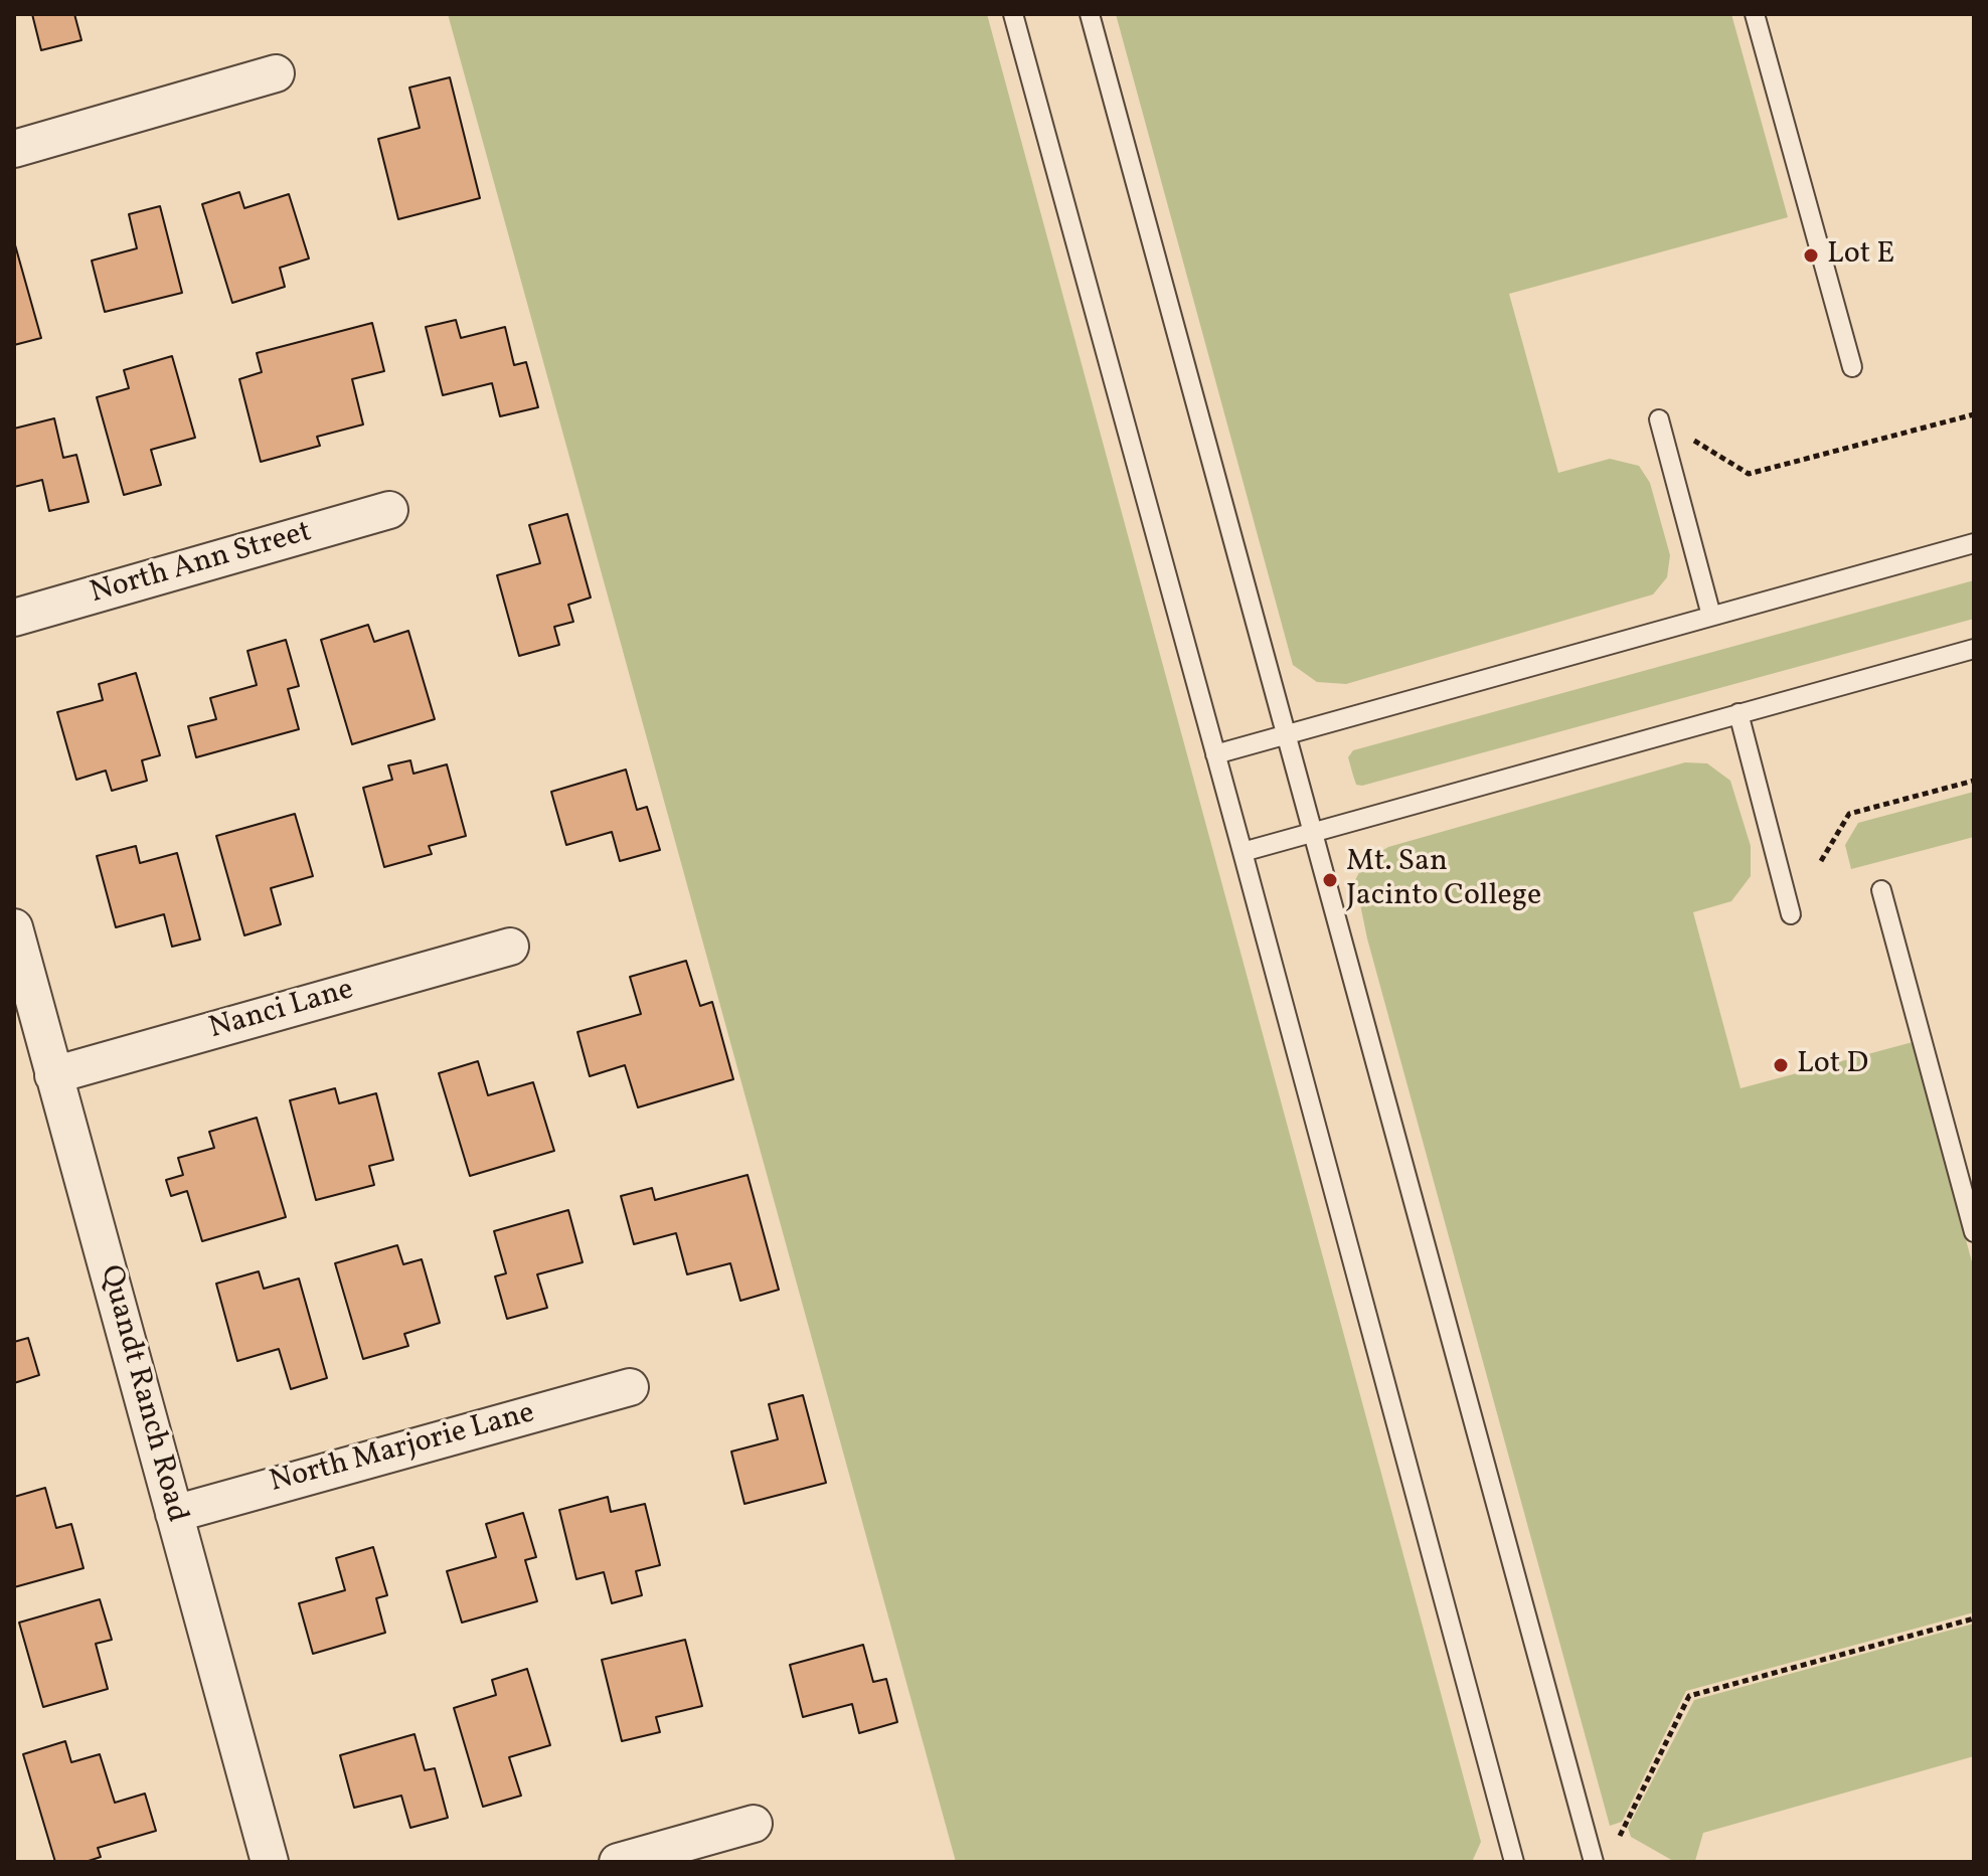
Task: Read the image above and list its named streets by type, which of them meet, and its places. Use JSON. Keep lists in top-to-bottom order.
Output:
{
  "streets": {
    "street": [
      "North Ann Street",
      "Nanci Lane",
      "Quandt Ranch Road",
      "North Marjorie Lane"
    ]
  },
  "crossings": [
    ["Nanci Lane", "Quandt Ranch Road"],
    ["Quandt Ranch Road", "North Marjorie Lane"]
  ],
  "places": ["Lot E", "Mt. San Jacinto College", "Lot D"]
}
